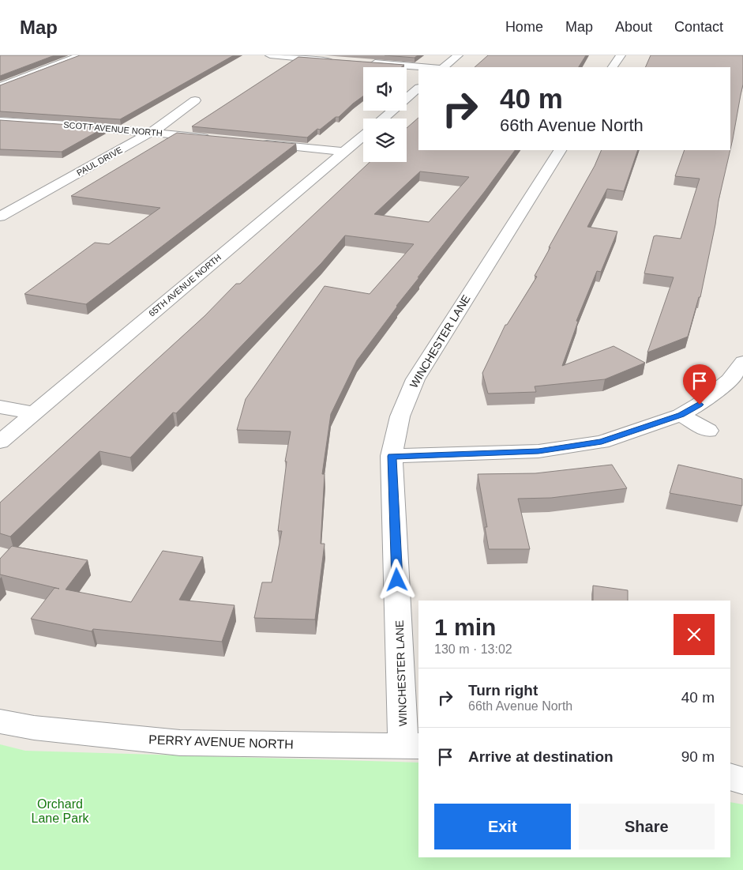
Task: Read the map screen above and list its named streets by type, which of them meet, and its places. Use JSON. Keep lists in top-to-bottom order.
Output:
{
  "streets": {
    "street": [
      "SCOTT AVENUE NORTH",
      "PAUL DRIVE",
      "65TH AVENUE NORTH",
      "WINCHESTER LANE",
      "PERRY AVENUE NORTH"
    ]
  },
  "crossings": [
    ["SCOTT AVENUE NORTH", "PAUL DRIVE"],
    ["WINCHESTER LANE", "PERRY AVENUE NORTH"]
  ],
  "parks": ["Orchard Lane Park"],
  "page": {
    "header": "Map",
    "nav": [
      "Home",
      "Map",
      "About",
      "Contact"
    ],
    "turn": ["40 m", "66th Avenue North"],
    "heading": ["1 min", "130 m · 13:02"],
    "list": [
      {
        "name": "Turn right",
        "note": "66th Avenue North",
        "value": "40 m"
      },
      {
        "name": "Arrive at destination",
        "value": "90 m"
      }
    ],
    "buttons": ["Exit", "Share"]
  }
}
